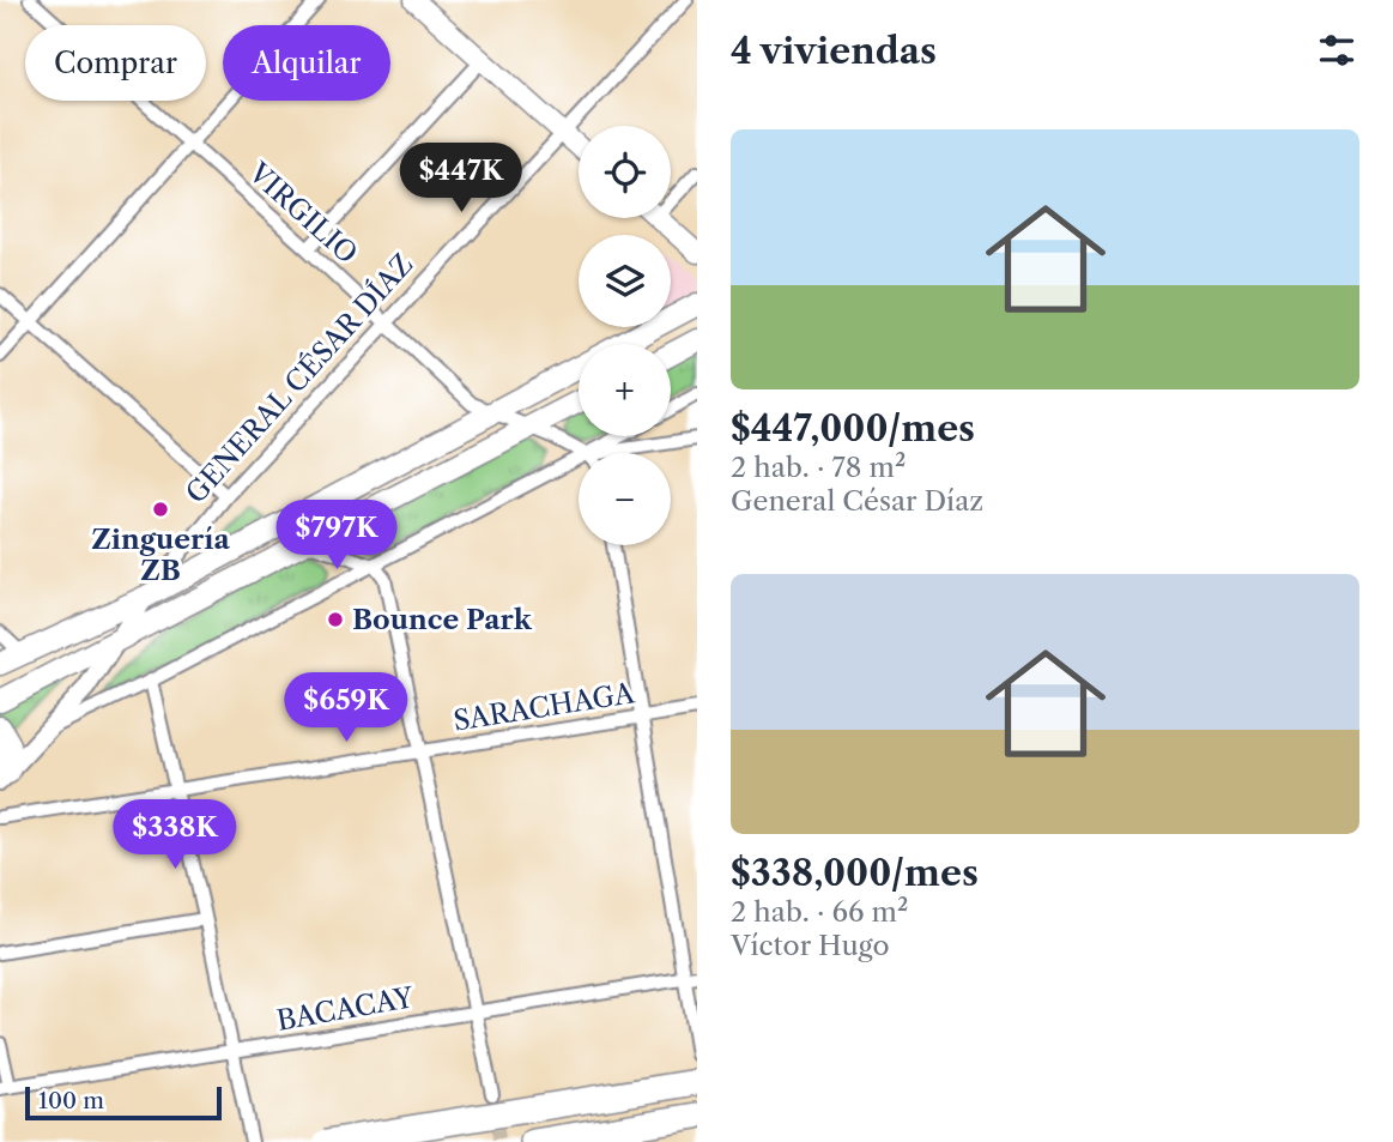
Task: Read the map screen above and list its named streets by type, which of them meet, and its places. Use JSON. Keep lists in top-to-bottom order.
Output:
{
  "streets": {
    "street": [
      "VIRGILIO",
      "GENERAL CÉSAR DÍAZ",
      "SARACHAGA",
      "BACACAY"
    ]
  },
  "crossings": [
    ["VIRGILIO", "GENERAL CÉSAR DÍAZ"]
  ],
  "places": ["Zinguería ZB", "Bounce Park"],
  "scale_bar": "100 m",
  "page": {
    "heading": "4 viviendas",
    "chip": ["Comprar", "Alquilar"],
    "list": [
      {
        "name": "$447,000/mes",
        "note": "2 hab. · 78 m² · General César Díaz"
      },
      {
        "name": "$338,000/mes",
        "note": "2 hab. · 66 m² · Víctor Hugo"
      }
    ],
    "map_buttons": ["+", "−"],
    "price": [
      "$447K",
      "$797K",
      "$659K",
      "$338K"
    ],
    "scale": "100 m"
  }
}
